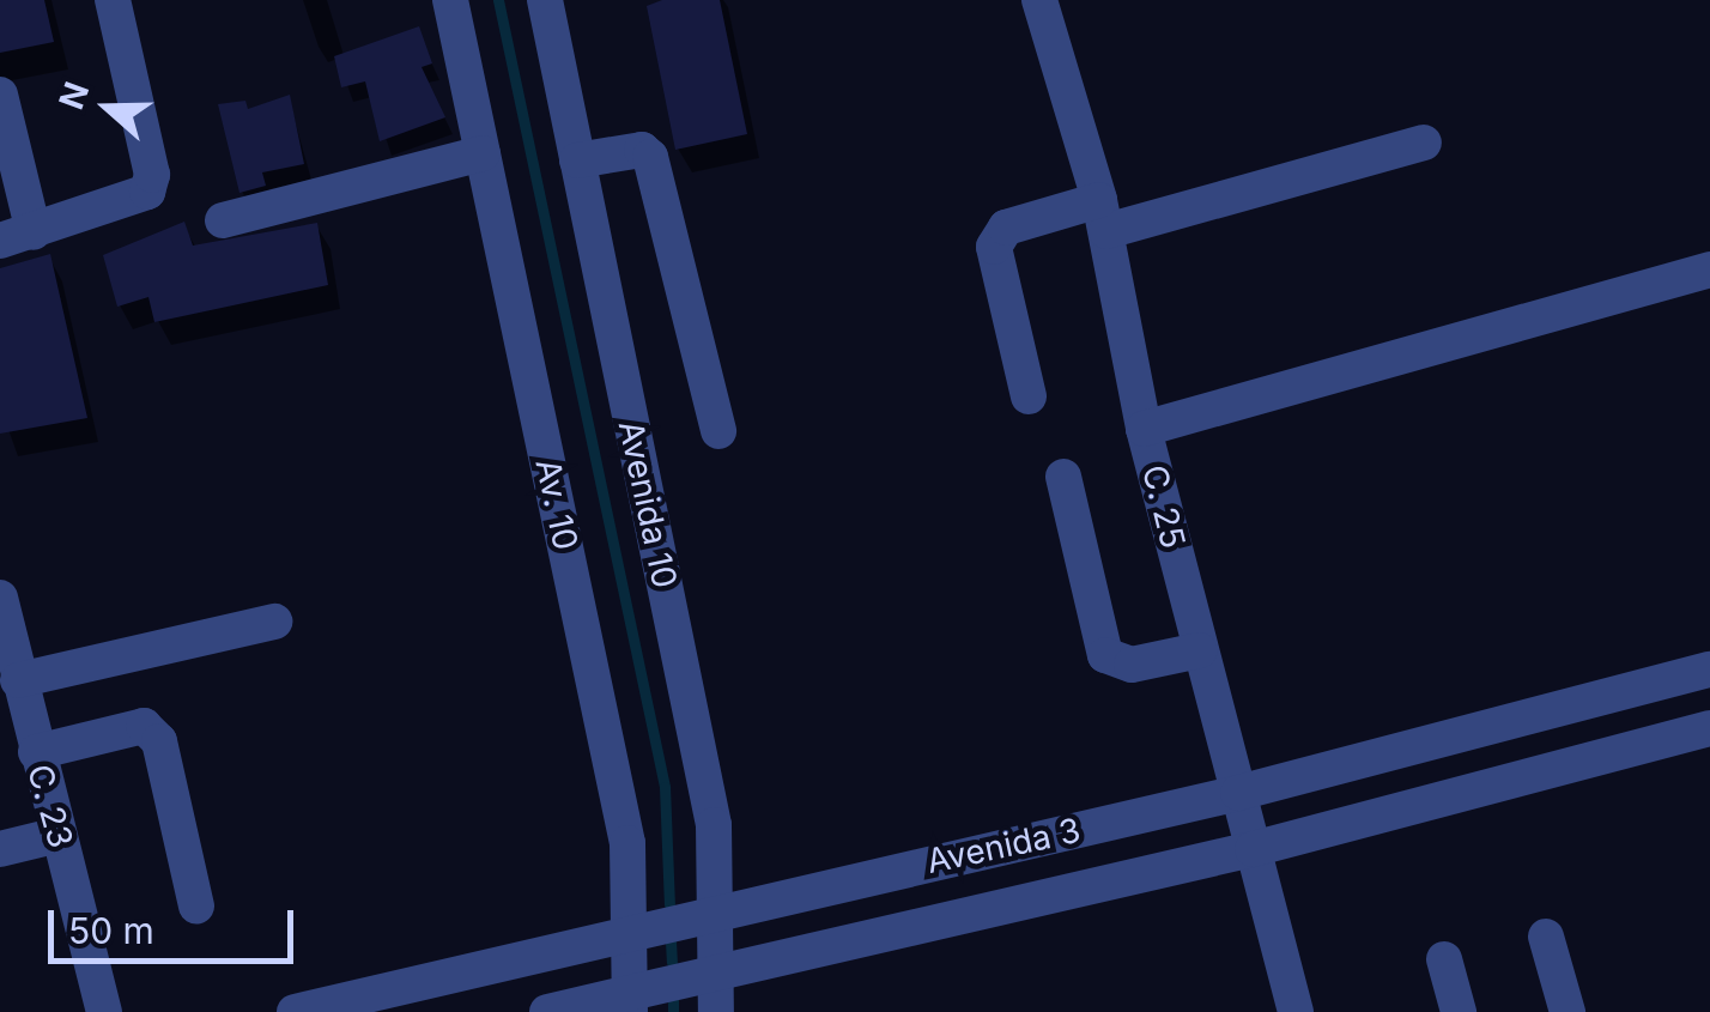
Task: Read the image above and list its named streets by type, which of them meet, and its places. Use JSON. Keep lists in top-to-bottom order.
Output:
{
  "streets": {
    "street": [
      "Av. 10",
      "Avenida 10",
      "C. 25",
      "C. 23",
      "Avenida 3"
    ]
  },
  "crossings": [
    ["Av. 10", "Avenida 3"],
    ["Avenida 10", "Avenida 3"],
    ["C. 25", "Avenida 3"]
  ],
  "scale_bar": "50 m",
  "north": "left"
}
